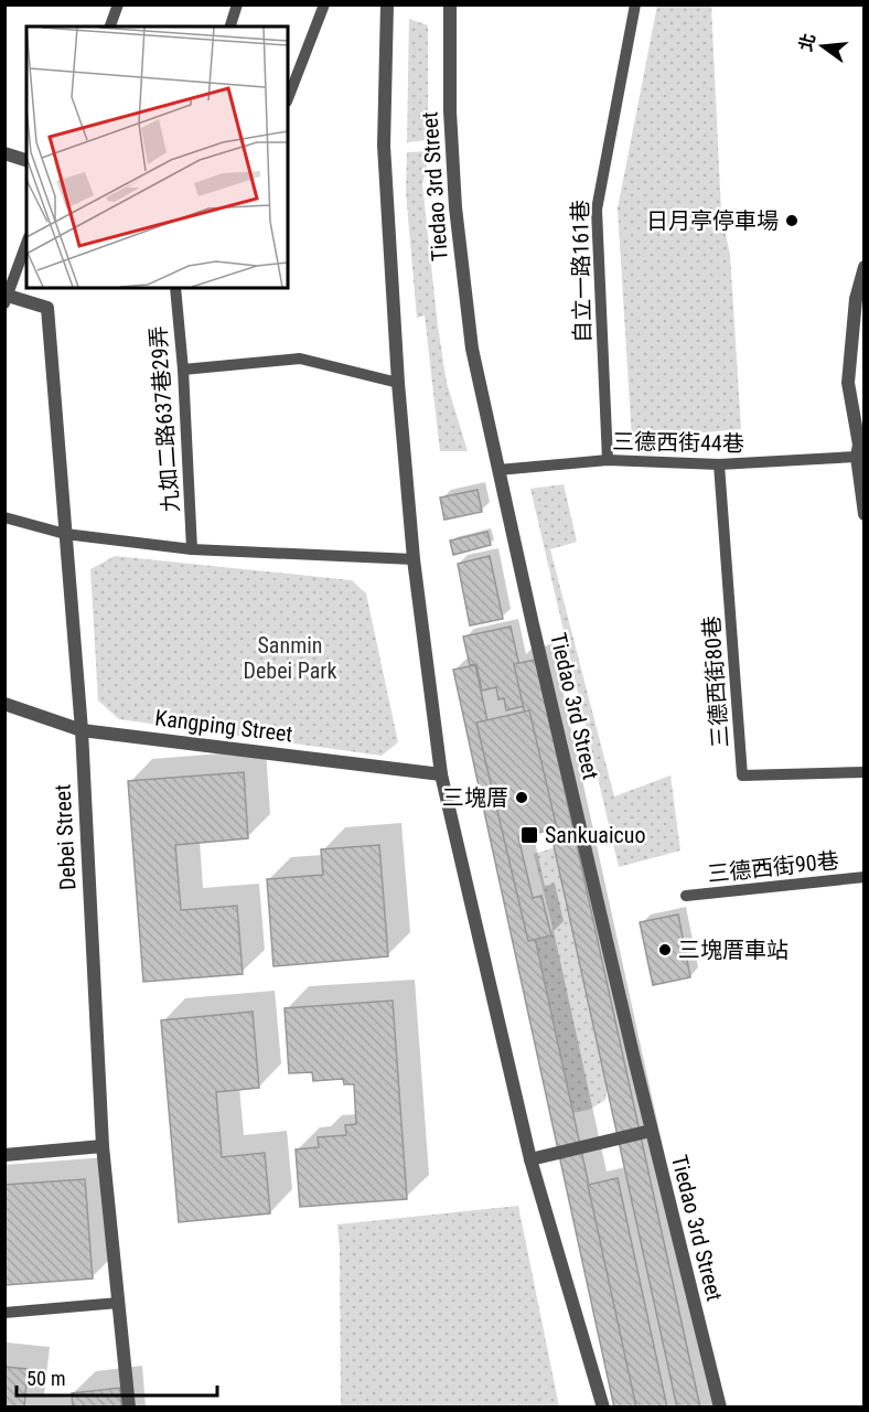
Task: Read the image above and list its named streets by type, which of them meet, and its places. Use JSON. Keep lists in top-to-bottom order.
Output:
{
  "streets": {
    "street": ["Tiedao 3rd Street", "Kangping Street", "Debei Street"],
    "lane": [
      "自立一路161巷",
      "九如二路637巷29弄",
      "三德西街44巷",
      "三德西街80巷",
      "三德西街90巷"
    ]
  },
  "crossings": [
    ["Tiedao 3rd Street", "三德西街44巷"],
    ["Tiedao 3rd Street", "Kangping Street"],
    ["自立一路161巷", "三德西街44巷"],
    ["三德西街44巷", "三德西街80巷"],
    ["Kangping Street", "Debei Street"]
  ],
  "parks": ["Sanmin Debei Park"],
  "places": {
    "other": ["日月亭停車場", "三塊厝", "三塊厝車站"],
    "transit": ["Sankuaicuo"]
  },
  "scale_bar": "50 m",
  "north": "left"
}
